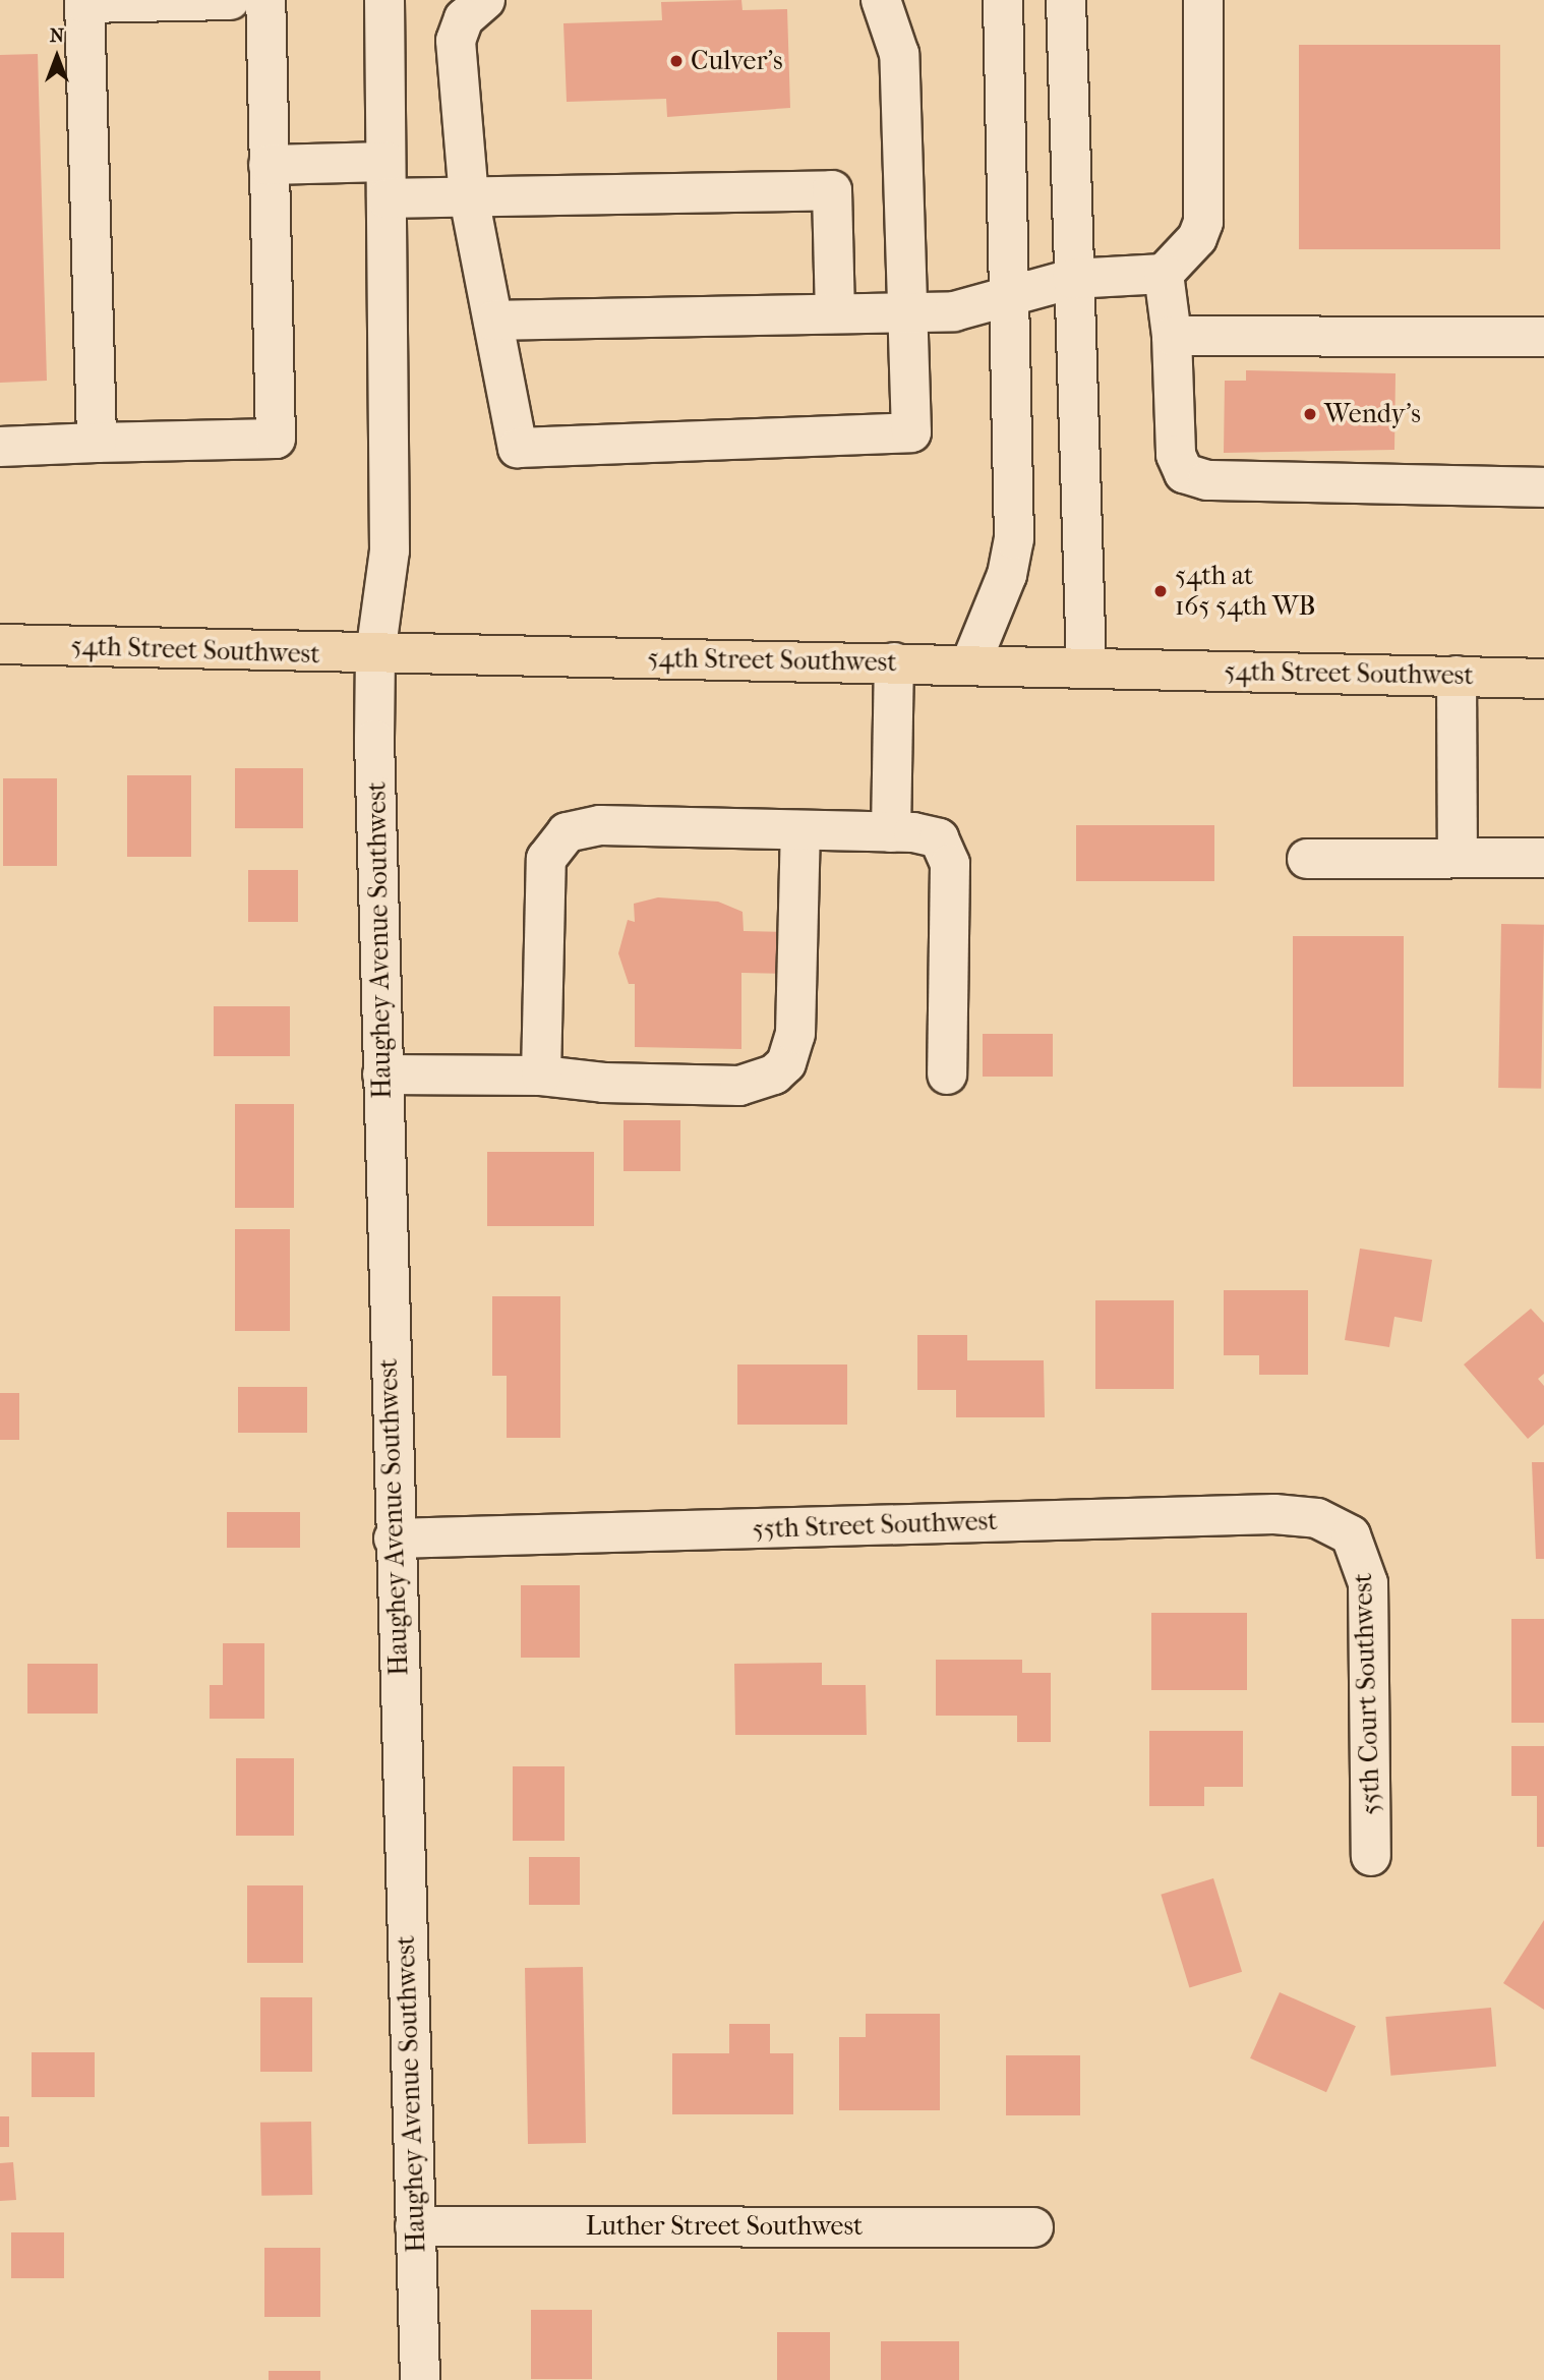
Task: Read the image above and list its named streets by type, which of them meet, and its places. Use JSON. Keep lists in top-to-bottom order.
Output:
{
  "streets": {
    "main road": ["54th Street Southwest"],
    "street": [
      "Haughey Avenue Southwest",
      "55th Street Southwest",
      "55th Court Southwest",
      "Luther Street Southwest"
    ]
  },
  "crossings": [
    ["54th Street Southwest", "Haughey Avenue Southwest"],
    ["Haughey Avenue Southwest", "55th Street Southwest"],
    ["Haughey Avenue Southwest", "Luther Street Southwest"],
    ["55th Street Southwest", "55th Court Southwest"]
  ],
  "places": ["Culver's", "Wendy's", "54th at 165 54th WB"],
  "north": "top"
}
